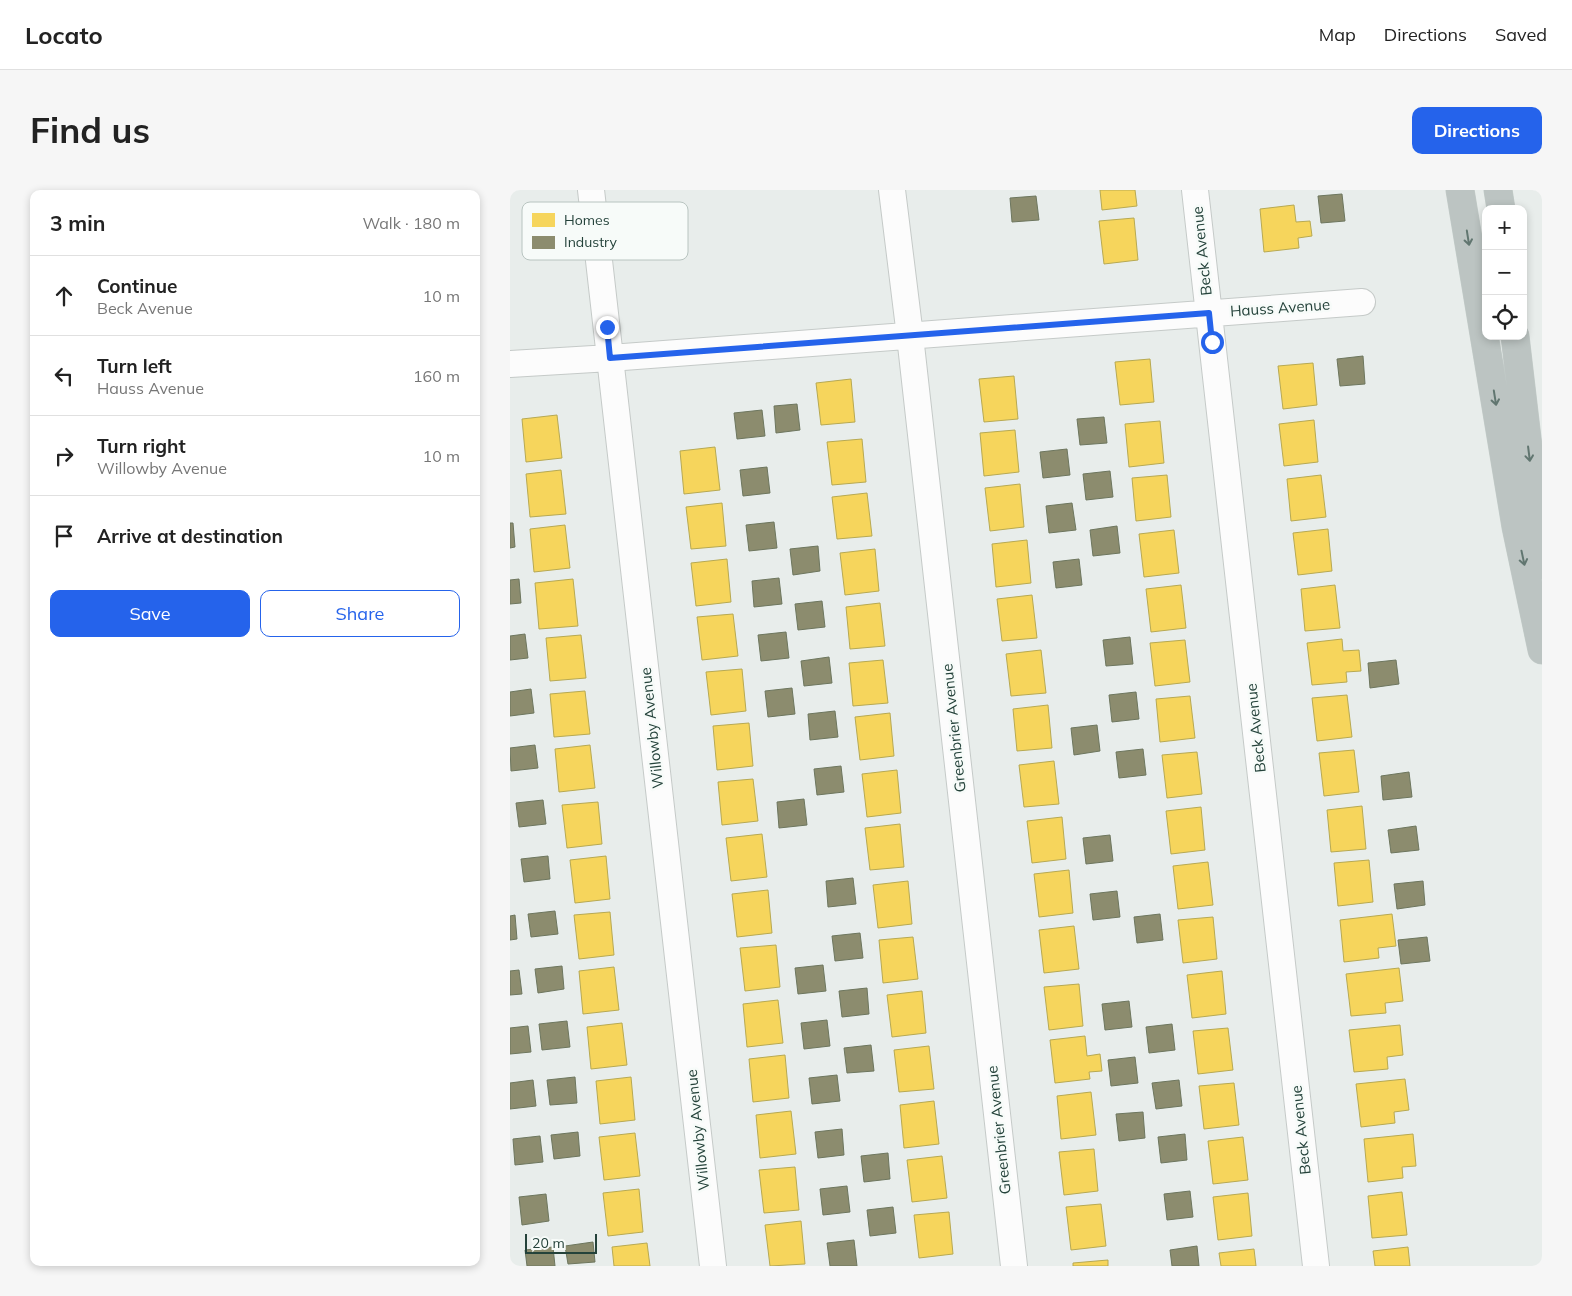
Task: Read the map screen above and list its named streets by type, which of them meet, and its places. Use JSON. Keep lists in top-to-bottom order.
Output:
{
  "streets": {
    "street": [
      "Beck Avenue",
      "Hauss Avenue",
      "Willowby Avenue",
      "Greenbrier Avenue"
    ]
  },
  "crossings": [
    ["Beck Avenue", "Hauss Avenue"],
    ["Hauss Avenue", "Willowby Avenue"],
    ["Hauss Avenue", "Greenbrier Avenue"]
  ],
  "legend": ["Homes", "Industry"],
  "scale_bar": "20 m",
  "page": {
    "header": "Locato",
    "nav": ["Map", "Directions", "Saved"],
    "buttons": [
      "Directions",
      ["Save", "Share"]
    ],
    "title": "Find us",
    "heading": ["3 min", "Walk · 180 m"],
    "map_buttons": ["+", "−"],
    "list": [
      ["Continue", "Beck Avenue", "10 m"],
      ["Turn left", "Hauss Avenue", "160 m"],
      ["Turn right", "Willowby Avenue", "10 m"],
      "Arrive at destination"
    ],
    "scale": "20 m"
  }
}
